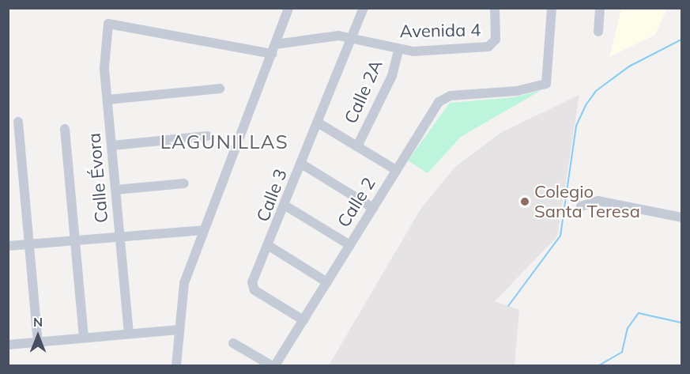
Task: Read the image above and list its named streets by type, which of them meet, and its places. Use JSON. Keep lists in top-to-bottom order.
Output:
{
  "streets": {
    "street": [
      "Avenida 4",
      "Calle 2A",
      "Calle Évora",
      "Calle 3",
      "Calle 2"
    ]
  },
  "crossings": [
    ["Avenida 4", "Calle 2A"],
    ["Avenida 4", "Calle 3"],
    ["Calle 3", "Calle 2"]
  ],
  "districts": ["LAGUNILLAS"],
  "places": ["Colegio Santa Teresa"],
  "north": "top"
}
